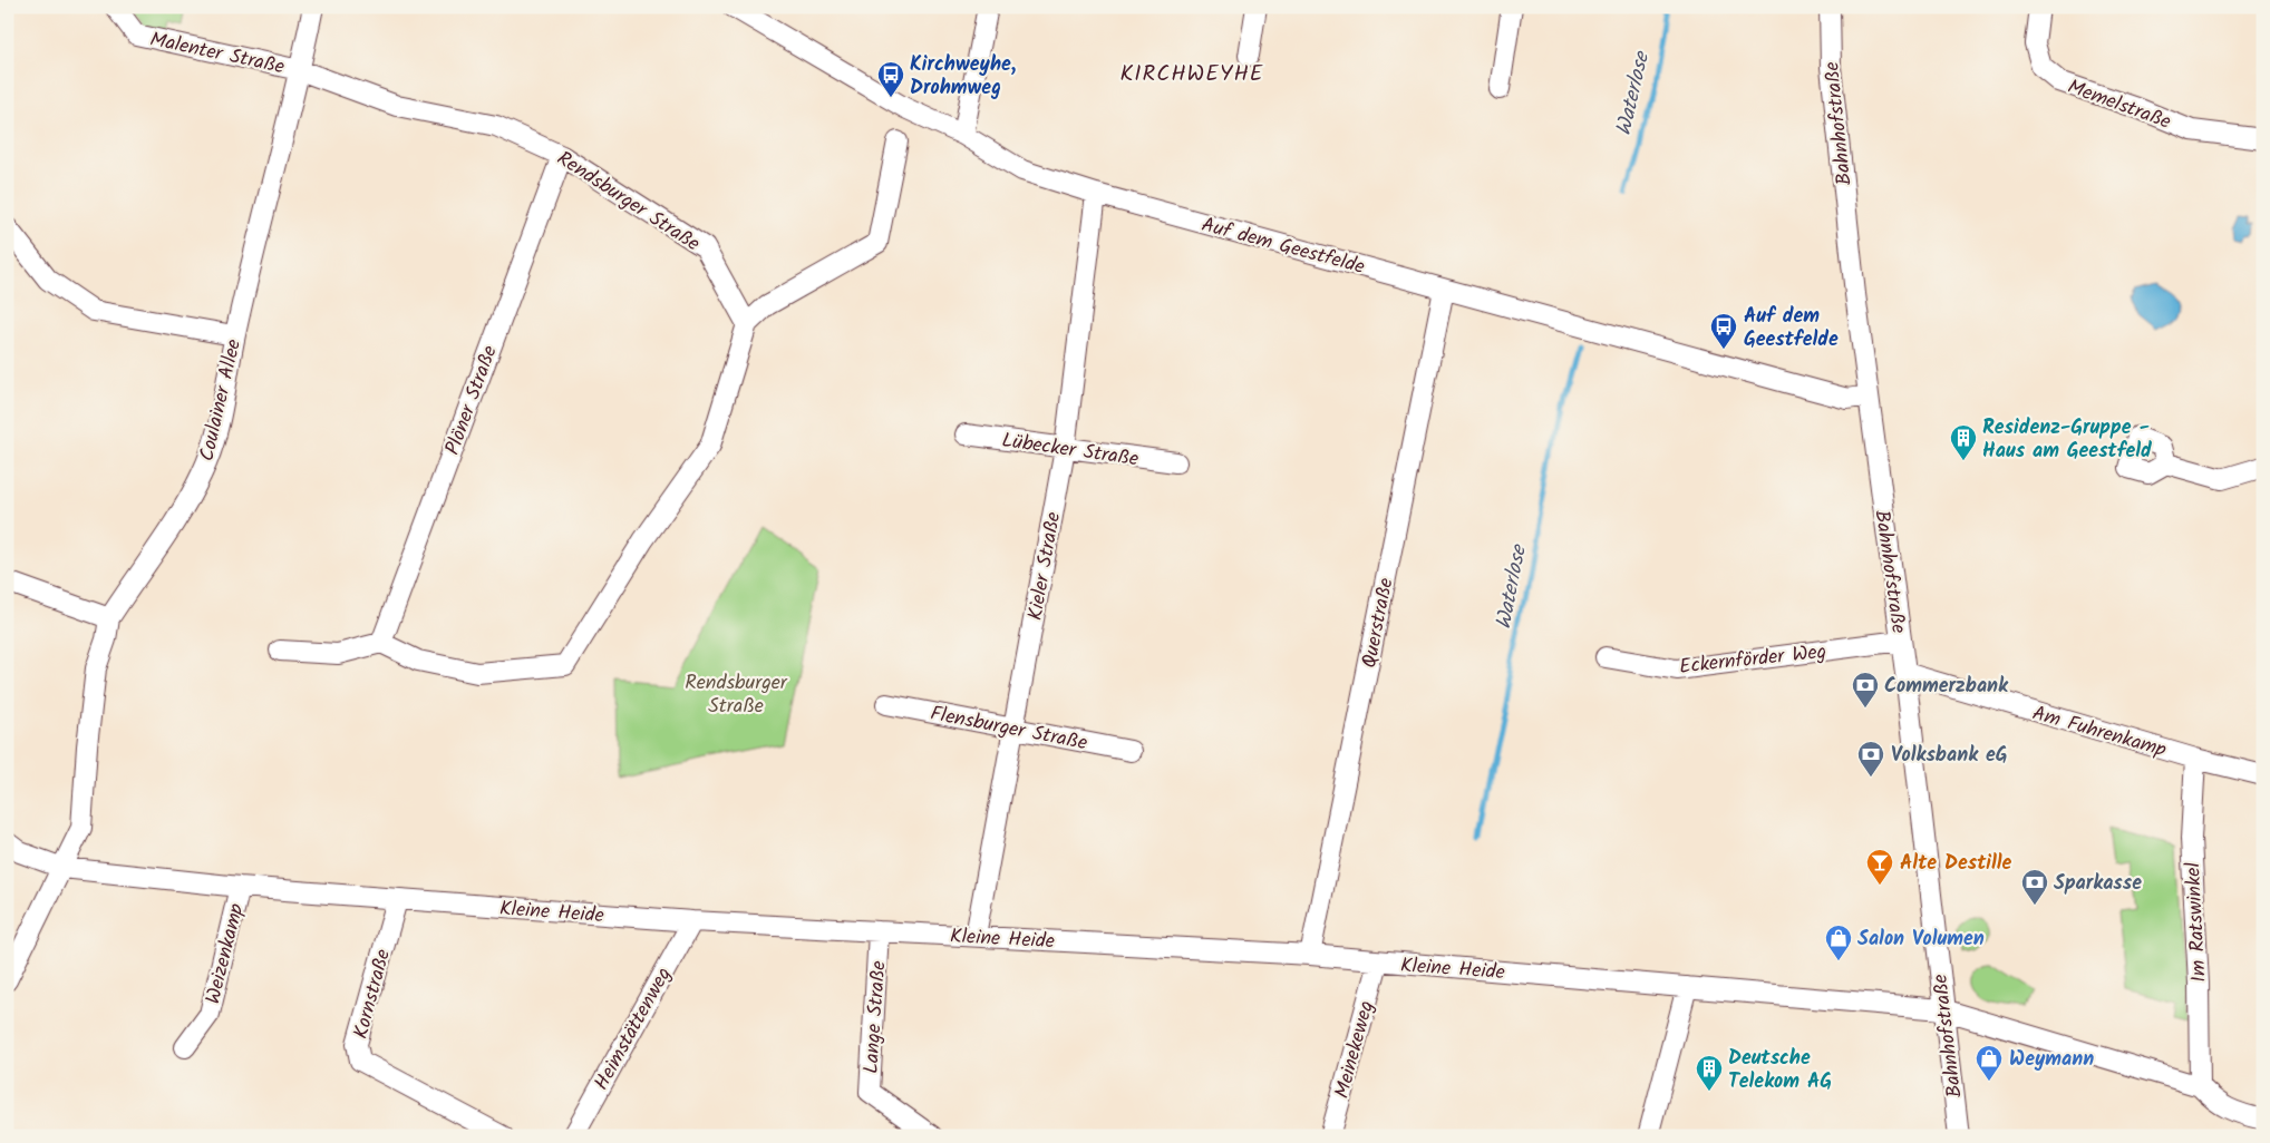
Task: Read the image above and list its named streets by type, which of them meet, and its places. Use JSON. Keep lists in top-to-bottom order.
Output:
{
  "streets": {
    "street": [
      "Malenter Straße",
      "Memelstraße",
      "Bahnhofstraße",
      "Rendsburger Straße",
      "Auf dem Geestfelde",
      "Coulainer Allee",
      "Plöner Straße",
      "Lübecker Straße",
      "Kieler Straße",
      "Querstraße",
      "Eckernförder Weg",
      "Flensburger Straße",
      "Am Fuhrenkamp",
      "Kleine Heide",
      "Im Ratswinkel",
      "Weizenkamp",
      "Kornstraße",
      "Lange Straße",
      "Heimstättenweg",
      "Meinekeweg"
    ]
  },
  "crossings": [
    ["Malenter Straße", "Rendsburger Straße"],
    ["Malenter Straße", "Coulainer Allee"],
    ["Bahnhofstraße", "Auf dem Geestfelde"],
    ["Bahnhofstraße", "Eckernförder Weg"],
    ["Bahnhofstraße", "Am Fuhrenkamp"],
    ["Bahnhofstraße", "Kleine Heide"],
    ["Rendsburger Straße", "Coulainer Allee"],
    ["Rendsburger Straße", "Plöner Straße"],
    ["Auf dem Geestfelde", "Kieler Straße"],
    ["Auf dem Geestfelde", "Querstraße"],
    ["Coulainer Allee", "Kleine Heide"],
    ["Lübecker Straße", "Kieler Straße"],
    ["Kieler Straße", "Flensburger Straße"],
    ["Kieler Straße", "Kleine Heide"],
    ["Querstraße", "Kleine Heide"],
    ["Am Fuhrenkamp", "Im Ratswinkel"],
    ["Kleine Heide", "Weizenkamp"],
    ["Kleine Heide", "Kornstraße"],
    ["Kleine Heide", "Lange Straße"],
    ["Kleine Heide", "Heimstättenweg"],
    ["Kleine Heide", "Meinekeweg"]
  ],
  "districts": ["KIRCHWEYHE"],
  "water": ["Waterlose"],
  "parks": ["Rendsburger Straße"],
  "places": {
    "bus stop": ["Kirchweyhe, Drohmweg", "Auf dem Geestfelde"],
    "building": ["Residenz-Gruppe - Haus am Geestfeld", "Deutsche Telekom AG"],
    "bank": ["Commerzbank", "Volksbank eG", "Sparkasse"],
    "bar": ["Alte Destille"],
    "shop": ["Salon Volumen", "Weymann"]
  }
}
